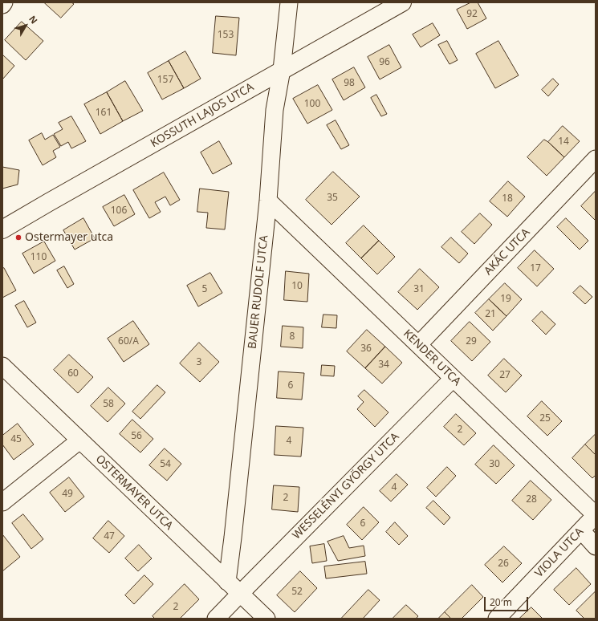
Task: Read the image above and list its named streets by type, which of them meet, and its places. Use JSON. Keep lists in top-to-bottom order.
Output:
{
  "streets": {
    "main road": ["KOSSUTH LAJOS UTCA"],
    "street": [
      "AKÁC UTCA",
      "BAUER RUDOLF UTCA",
      "KENDER UTCA",
      "WESSELÉNYI GYÖRGY UTCA",
      "OSTERMAYER UTCA",
      "VIOLA UTCA"
    ]
  },
  "crossings": [
    ["KOSSUTH LAJOS UTCA", "BAUER RUDOLF UTCA"],
    ["AKÁC UTCA", "KENDER UTCA"],
    ["BAUER RUDOLF UTCA", "KENDER UTCA"],
    ["BAUER RUDOLF UTCA", "OSTERMAYER UTCA"],
    ["KENDER UTCA", "WESSELÉNYI GYÖRGY UTCA"],
    ["KENDER UTCA", "VIOLA UTCA"],
    ["WESSELÉNYI GYÖRGY UTCA", "OSTERMAYER UTCA"]
  ],
  "places": ["Ostermayer utca"],
  "house_numbers": [
    "92",
    "153",
    "96",
    "157",
    "98",
    "100",
    "161",
    "14",
    "35",
    "18",
    "106",
    "110",
    "17",
    "10",
    "5",
    "31",
    "19",
    "21",
    "8",
    "60/A",
    "29",
    "36",
    "3",
    "34",
    "60",
    "27",
    "6",
    "58",
    "25",
    "2",
    "56",
    "45",
    "4",
    "54",
    "30",
    "4",
    "49",
    "2",
    "28",
    "6",
    "47",
    "26",
    "52",
    "2"
  ],
  "scale_bar": "20 m",
  "north": "top right"
}
